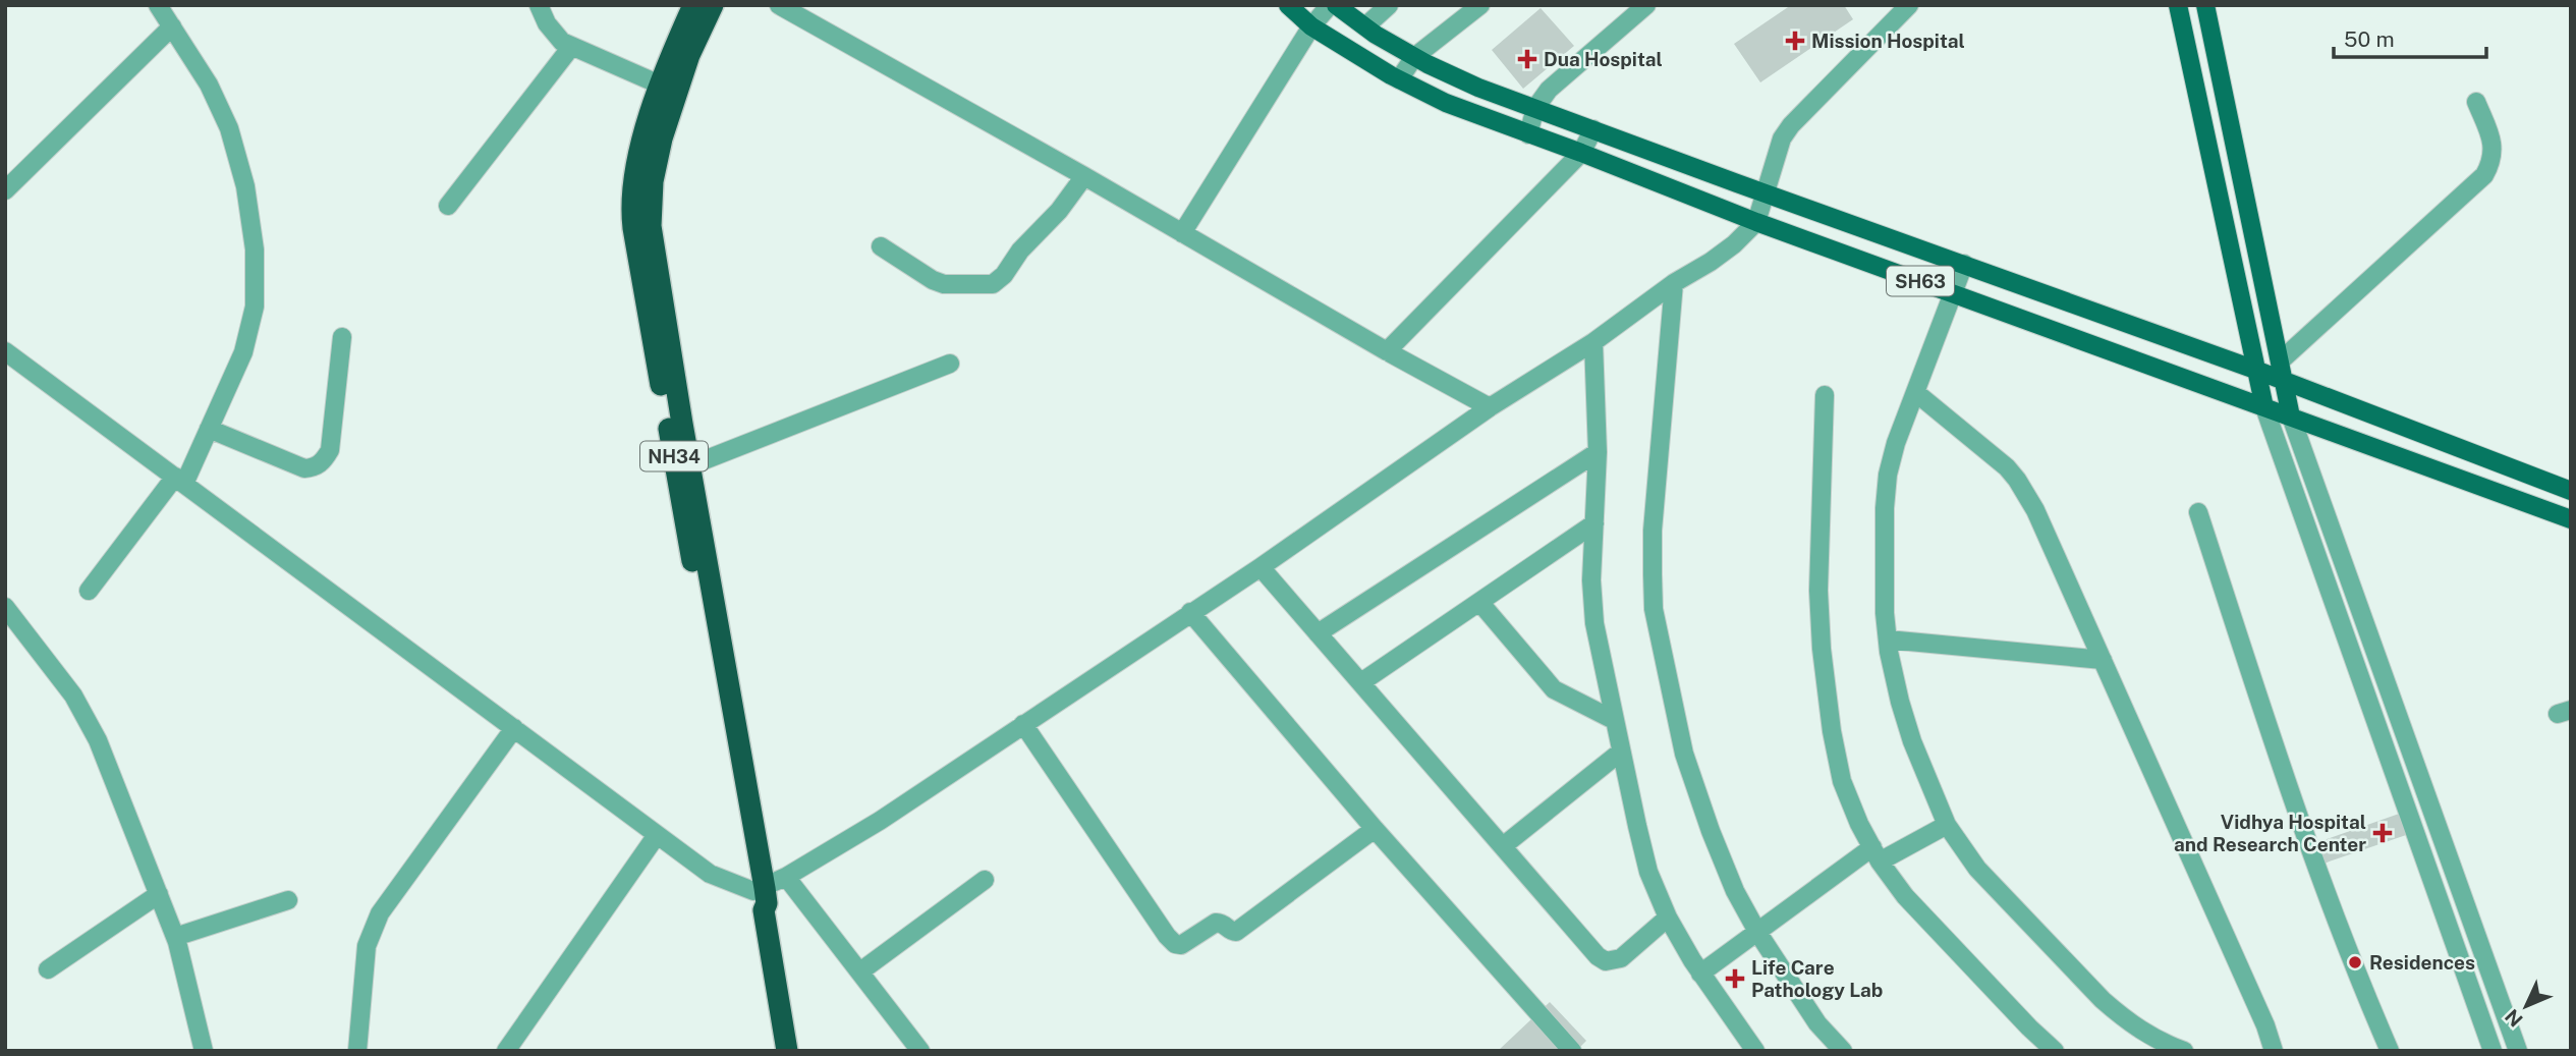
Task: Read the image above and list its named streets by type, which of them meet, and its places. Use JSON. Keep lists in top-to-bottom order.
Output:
{
  "streets": {
    "highway": ["NH34"],
    "main road": ["SH63"]
  },
  "places": {
    "health": [
      "Mission Hospital",
      "Dua Hospital",
      "Vidhya Hospital and Research Center",
      "Life Care Pathology Lab"
    ],
    "other": ["Residences"]
  },
  "scale_bar": "50 m",
  "north": "bottom left"
}
